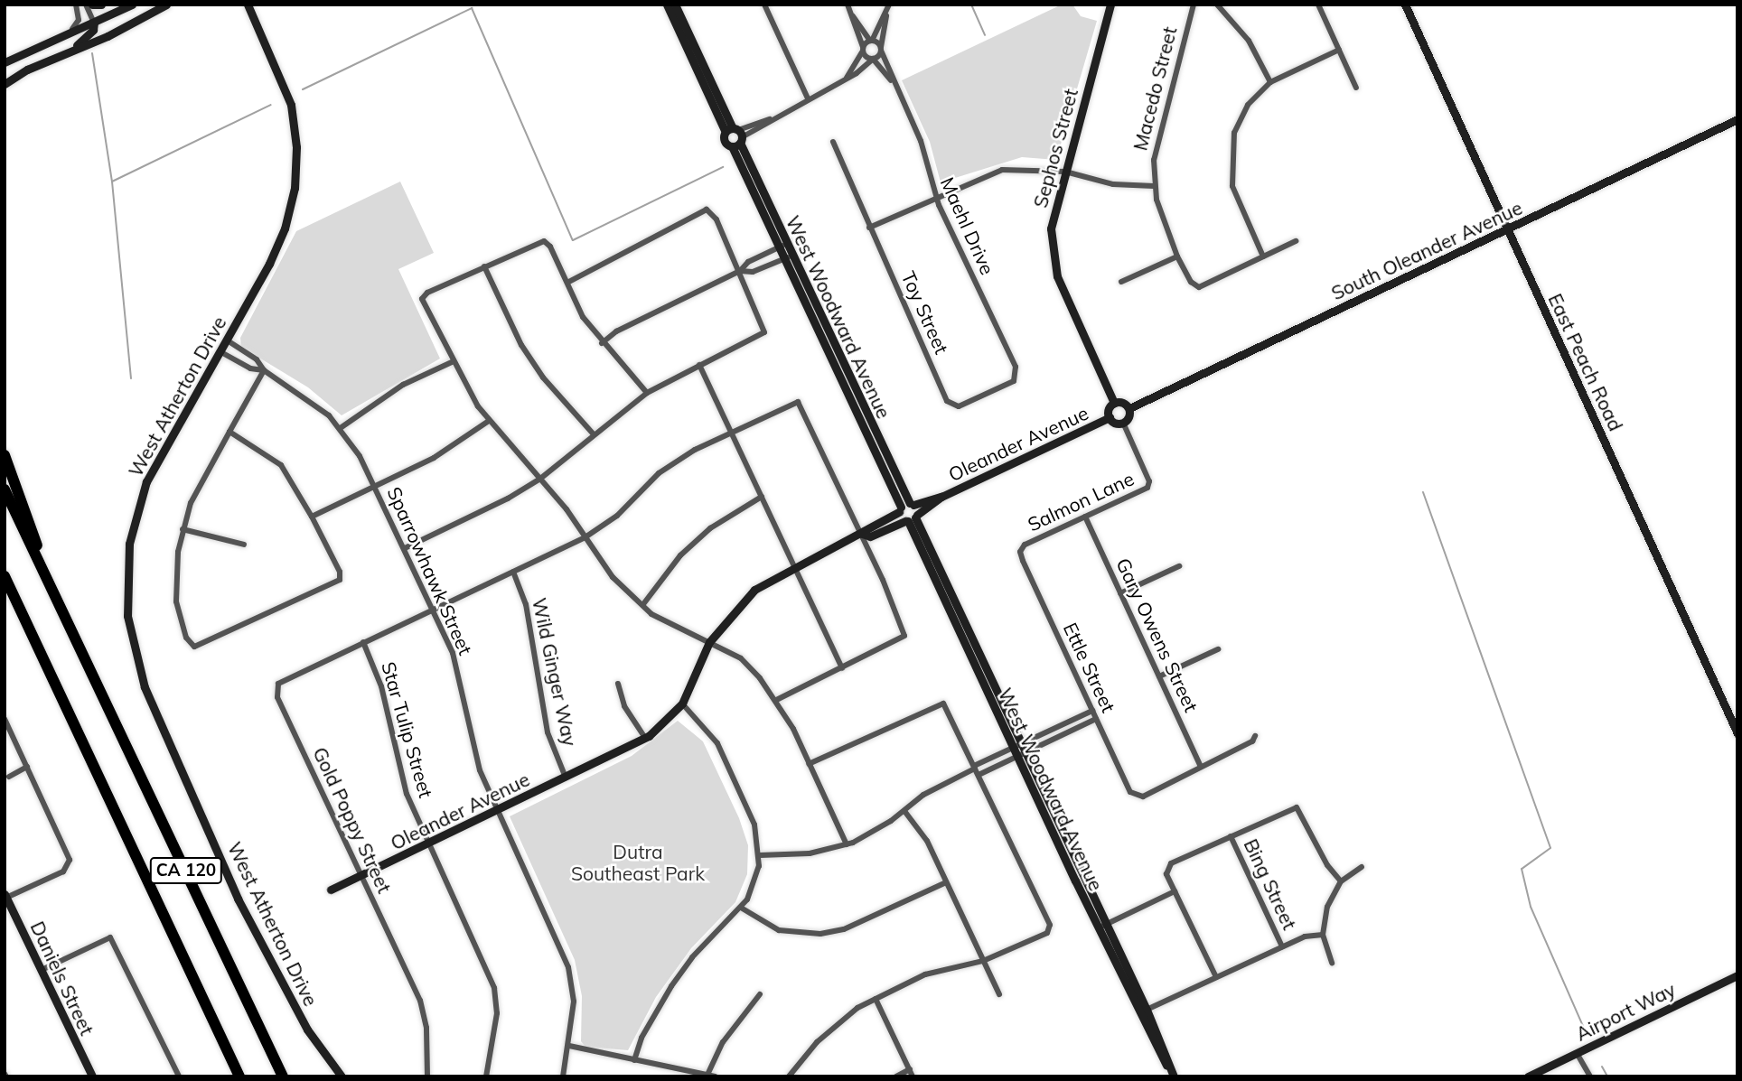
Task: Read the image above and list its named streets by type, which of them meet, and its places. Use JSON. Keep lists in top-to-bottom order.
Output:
{
  "streets": {
    "highway": ["CA 120"],
    "street": [
      "Macedo Street",
      "Sephos Street",
      "Maehl Drive",
      "South Oleander Avenue",
      "Toy Street",
      "West Woodward Avenue",
      "East Peach Road",
      "West Atherton Drive",
      "Oleander Avenue",
      "Salmon Lane",
      "Sparrowhawk Street",
      "Gary Owens Street",
      "Ettle Street",
      "Wild Ginger Way",
      "Star Tulip Street",
      "Gold Poppy Street",
      "Bing Street",
      "Daniels Street",
      "Airport Way"
    ]
  },
  "crossings": [
    ["Sephos Street", "South Oleander Avenue"],
    ["Sephos Street", "Oleander Avenue"],
    ["Sephos Street", "Salmon Lane"],
    ["Maehl Drive", "Toy Street"],
    ["South Oleander Avenue", "East Peach Road"],
    ["South Oleander Avenue", "Oleander Avenue"],
    ["South Oleander Avenue", "Salmon Lane"],
    ["West Woodward Avenue", "Oleander Avenue"],
    ["Oleander Avenue", "Salmon Lane"],
    ["Oleander Avenue", "Sparrowhawk Street"],
    ["Oleander Avenue", "Wild Ginger Way"],
    ["Oleander Avenue", "Star Tulip Street"],
    ["Oleander Avenue", "Gold Poppy Street"],
    ["Salmon Lane", "Gary Owens Street"],
    ["Salmon Lane", "Ettle Street"],
    ["Gary Owens Street", "Ettle Street"],
    ["Star Tulip Street", "Gold Poppy Street"]
  ],
  "parks": ["Dutra Southeast Park"]
}
